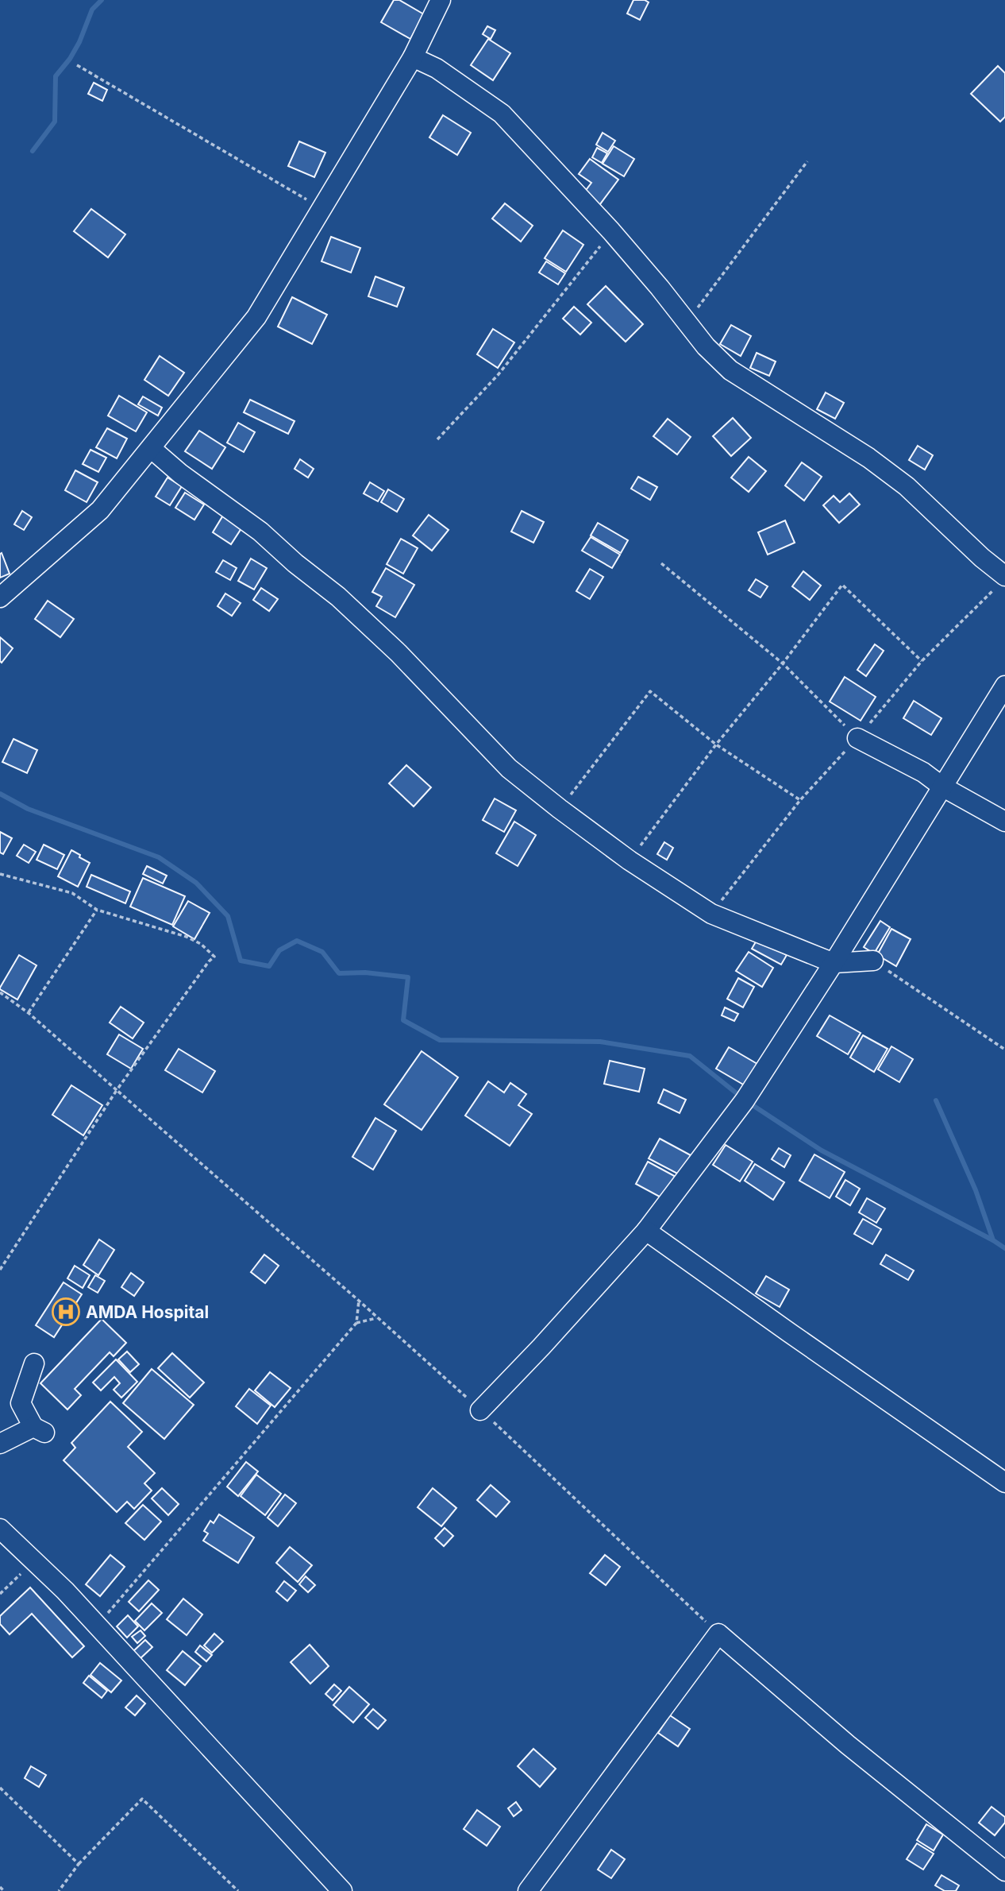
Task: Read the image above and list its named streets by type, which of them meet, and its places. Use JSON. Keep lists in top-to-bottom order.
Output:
{
  "places": {
    "hospital": ["AMDA Hospital"]
  }
}
